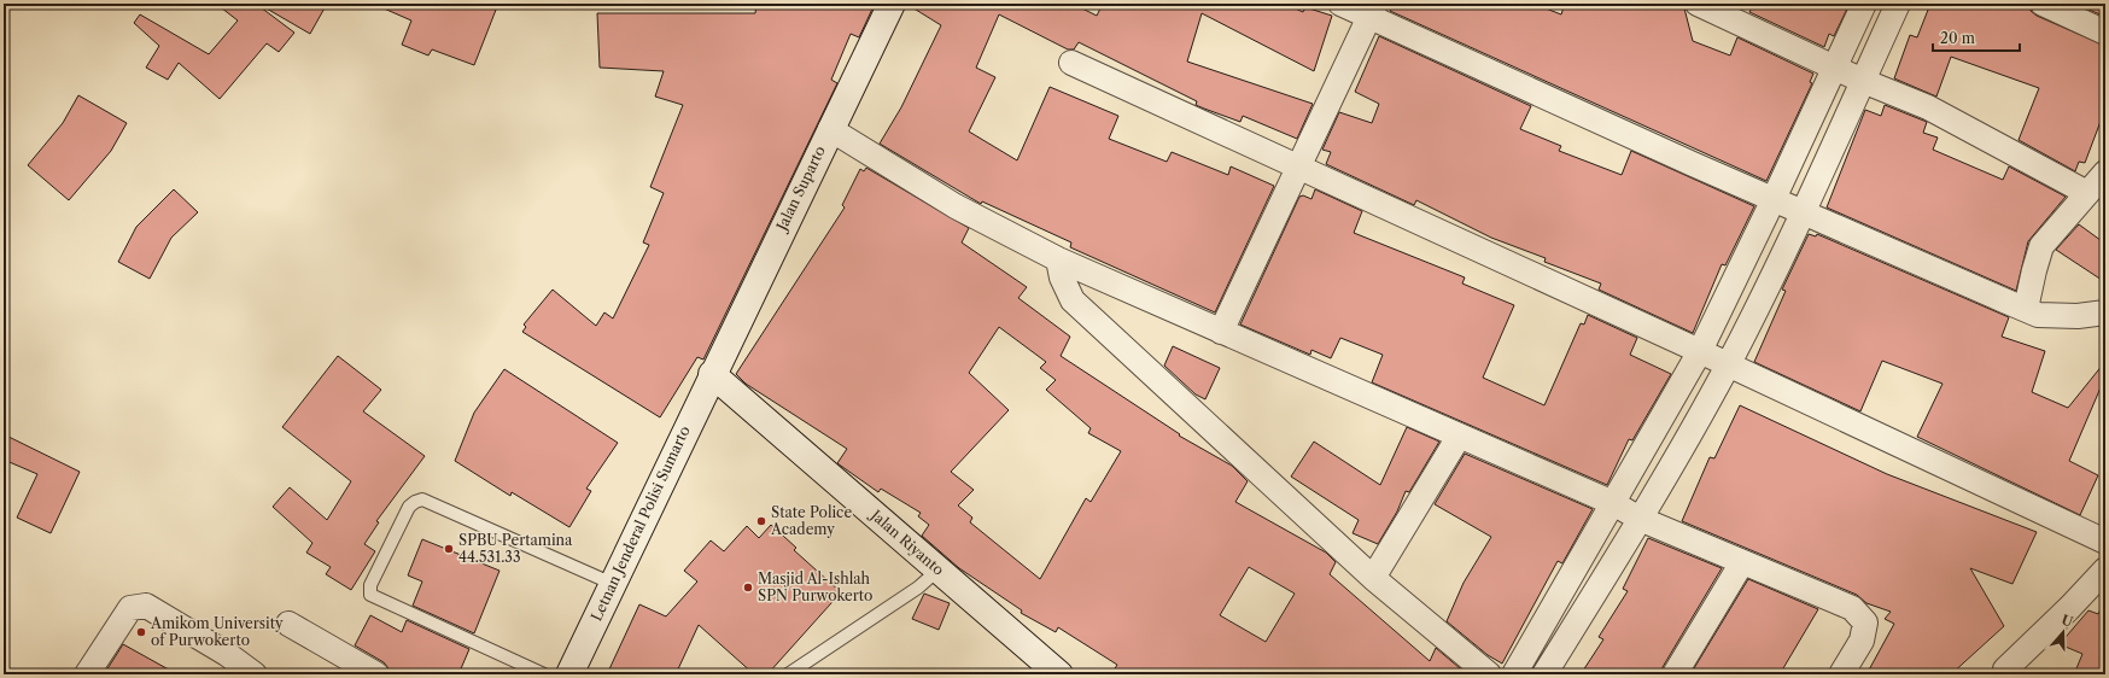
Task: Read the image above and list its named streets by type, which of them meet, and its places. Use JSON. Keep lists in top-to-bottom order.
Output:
{
  "streets": {
    "street": ["Jalan Suparto", "Letnan Jenderal Polisi Sumarto", "Jalan Riyanto"]
  },
  "crossings": [
    ["Jalan Suparto", "Letnan Jenderal Polisi Sumarto"],
    ["Jalan Suparto", "Jalan Riyanto"],
    ["Letnan Jenderal Polisi Sumarto", "Jalan Riyanto"]
  ],
  "places": [
    "State Police Academy",
    "SPBU Pertamina 44.531.33",
    "Masjid Al-Ishlah SPN Purwokerto",
    "Amikom University of Purwokerto"
  ],
  "scale_bar": "20 m",
  "north": "top"
}
